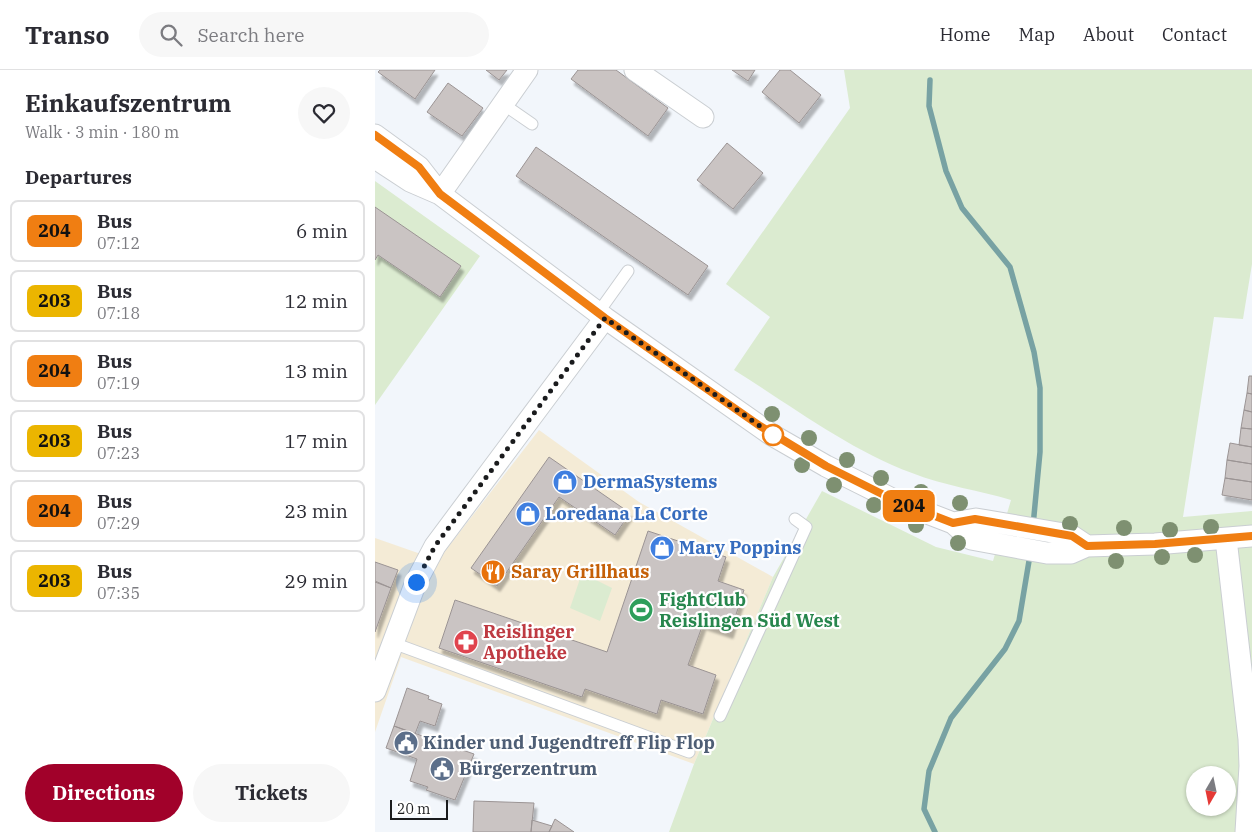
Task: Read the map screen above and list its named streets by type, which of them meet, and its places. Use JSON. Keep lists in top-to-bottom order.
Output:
{
  "places": {
    "shop": ["DermaSystems", "Loredana La Corte", "Mary Poppins"],
    "restaurant": ["Saray Grillhaus"],
    "sports": ["FightClub Reislingen Süd West"],
    "pharmacy": ["Reislinger Apotheke"],
    "public building": ["Kinder und Jugendtreff Flip Flop", "Bürgerzentrum"]
  },
  "lines": ["bus line 204"],
  "scale_bar": "20 m",
  "north": "bottom",
  "page": {
    "header": "Transo",
    "search": "Search here",
    "nav": [
      "Home",
      "Map",
      "About",
      "Contact"
    ],
    "heading": [
      ["Einkaufszentrum", "Walk · 3 min · 180 m"],
      "Departures"
    ],
    "on_map": "204",
    "list": [
      {
        "mark": "204",
        "name": "Bus",
        "note": "07:12",
        "value": "6 min"
      },
      {
        "mark": "203",
        "name": "Bus",
        "note": "07:18",
        "value": "12 min"
      },
      {
        "mark": "204",
        "name": "Bus",
        "note": "07:19",
        "value": "13 min"
      },
      {
        "mark": "203",
        "name": "Bus",
        "note": "07:23",
        "value": "17 min"
      },
      {
        "mark": "204",
        "name": "Bus",
        "note": "07:29",
        "value": "23 min"
      },
      {
        "mark": "203",
        "name": "Bus",
        "note": "07:35",
        "value": "29 min"
      }
    ],
    "buttons": ["Directions", "Tickets"],
    "scale": "20 m"
  }
}
